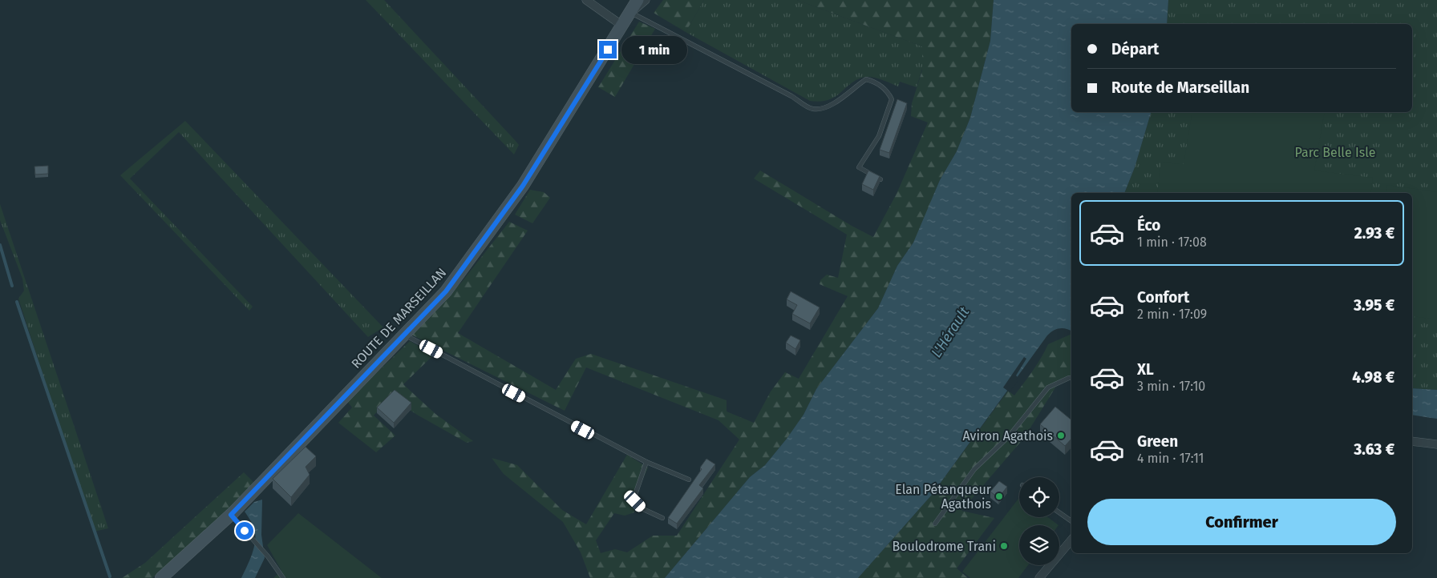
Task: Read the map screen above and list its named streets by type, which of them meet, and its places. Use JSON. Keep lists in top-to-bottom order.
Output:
{
  "streets": {
    "main road": ["ROUTE DE MARSEILLAN"]
  },
  "water": ["L'Hérault"],
  "parks": ["Parc Belle Isle"],
  "places": ["Aviron Agathois", "Elan Pétanqueur Agathois", "Boulodrome Trani"],
  "page": {
    "banner": ["Départ", "Route de Marseillan"],
    "bubble": "1 min",
    "list": [
      {
        "name": "Éco",
        "note": "1 min · 17:08",
        "value": "2.93 €"
      },
      {
        "name": "Confort",
        "note": "2 min · 17:09",
        "value": "3.95 €"
      },
      {
        "name": "XL",
        "note": "3 min · 17:10",
        "value": "4.98 €"
      },
      {
        "name": "Green",
        "note": "4 min · 17:11",
        "value": "3.63 €"
      }
    ],
    "buttons": "Confirmer"
  }
}
